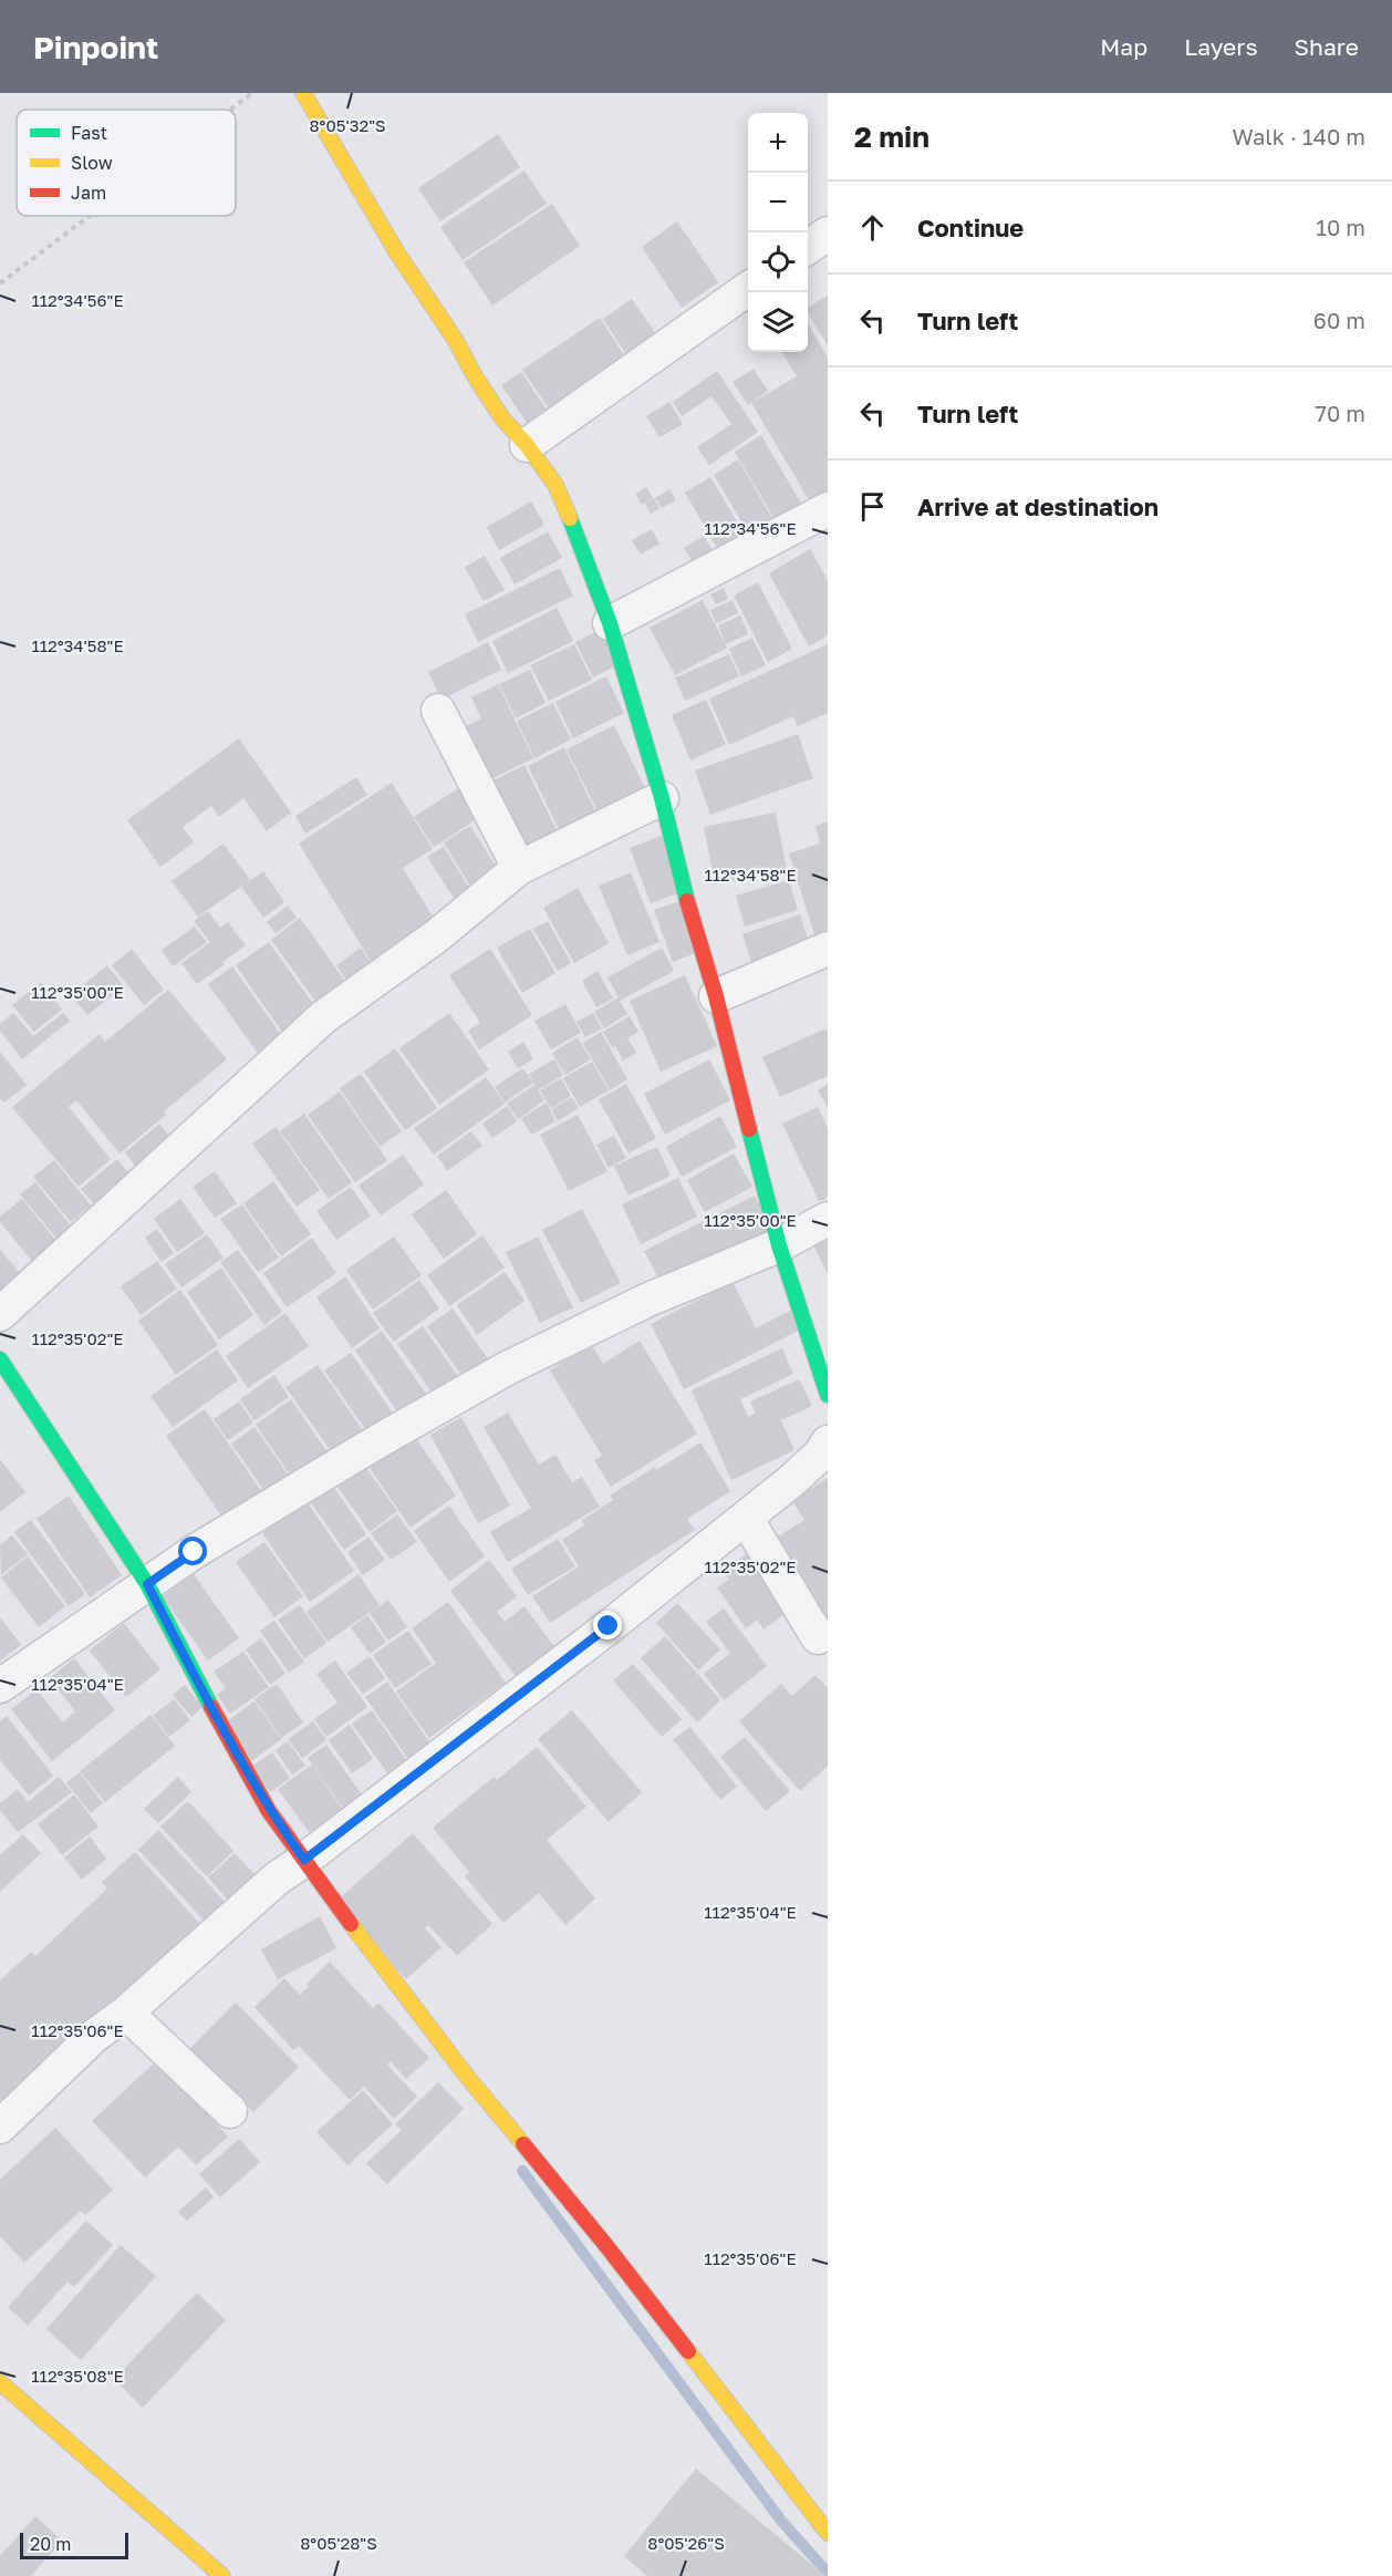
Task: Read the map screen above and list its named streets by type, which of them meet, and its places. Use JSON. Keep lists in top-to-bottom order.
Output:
{
  "legend": ["Fast", "Slow", "Jam"],
  "scale_bar": "20 m",
  "page": {
    "header": "Pinpoint",
    "nav": ["Map", "Layers", "Share"],
    "heading": ["2 min", "Walk · 140 m"],
    "map_buttons": ["+", "−"],
    "list": [
      ["Continue", "10 m"],
      ["Turn left", "60 m"],
      ["Turn left", "70 m"],
      "Arrive at destination"
    ],
    "scale": "20 m"
  },
  "coordinates": [
    "8°05'32\"S",
    "112°34'56\"E",
    "112°34'58\"E",
    "112°35'00\"E",
    "112°35'02\"E",
    "112°35'04\"E",
    "112°35'06\"E",
    "112°35'08\"E",
    "8°05'28\"S",
    "8°05'26\"S"
  ]
}
